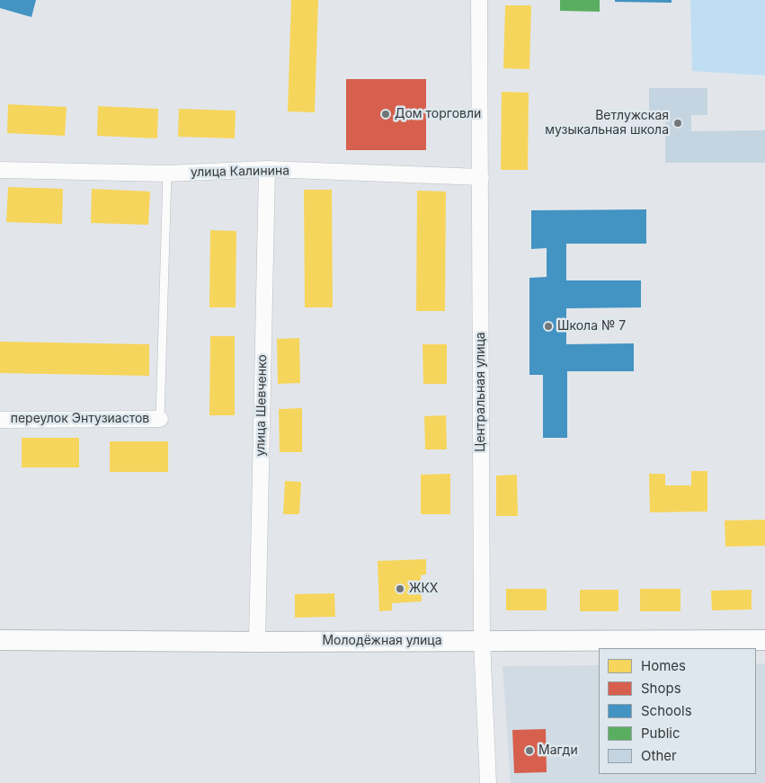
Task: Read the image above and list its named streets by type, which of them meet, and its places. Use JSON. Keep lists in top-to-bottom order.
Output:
{
  "streets": {
    "street": [
      "улица Калинина",
      "Центральная улица",
      "улица Шевченко",
      "переулок Энтузиастов",
      "Молодёжная улица"
    ]
  },
  "crossings": [
    ["улица Калинина", "Центральная улица"],
    ["улица Калинина", "улица Шевченко"],
    ["Центральная улица", "Молодёжная улица"],
    ["улица Шевченко", "Молодёжная улица"]
  ],
  "places": [
    "Дом торговли",
    "Ветлужская музыкальная школа",
    "Школа № 7",
    "ЖКХ",
    "Магди"
  ],
  "legend": [
    "Homes",
    "Shops",
    "Schools",
    "Public",
    "Other"
  ]
}
